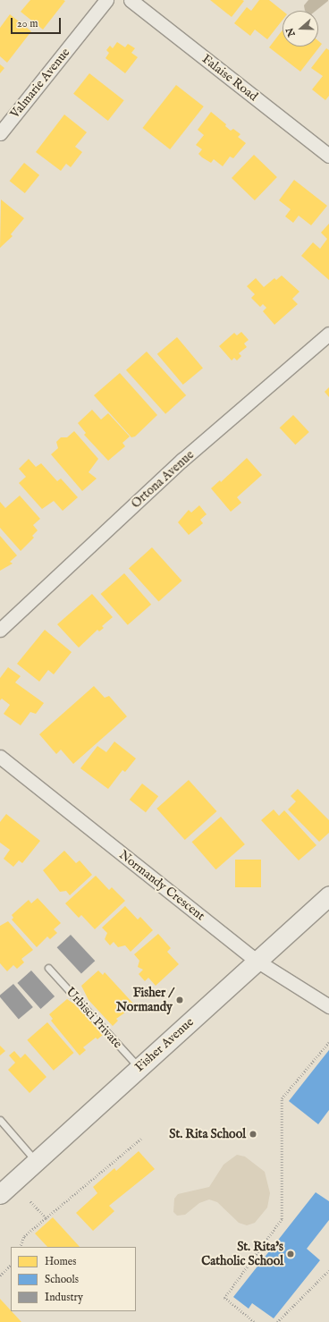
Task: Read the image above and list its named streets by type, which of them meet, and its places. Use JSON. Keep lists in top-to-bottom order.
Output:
{
  "streets": {
    "main road": ["Fisher Avenue"],
    "street": [
      "Falaise Road",
      "Valmarie Avenue",
      "Ortona Avenue",
      "Normandy Crescent"
    ],
    "lane": ["Urbisci Private"]
  },
  "crossings": [
    ["Normandy Crescent", "Fisher Avenue"],
    ["Urbisci Private", "Fisher Avenue"]
  ],
  "places": ["Fisher / Normandy", "St. Rita School", "St. Rita's Catholic School"],
  "legend": ["Homes", "Schools", "Industry"],
  "scale_bar": "20 m",
  "north": "left"
}
